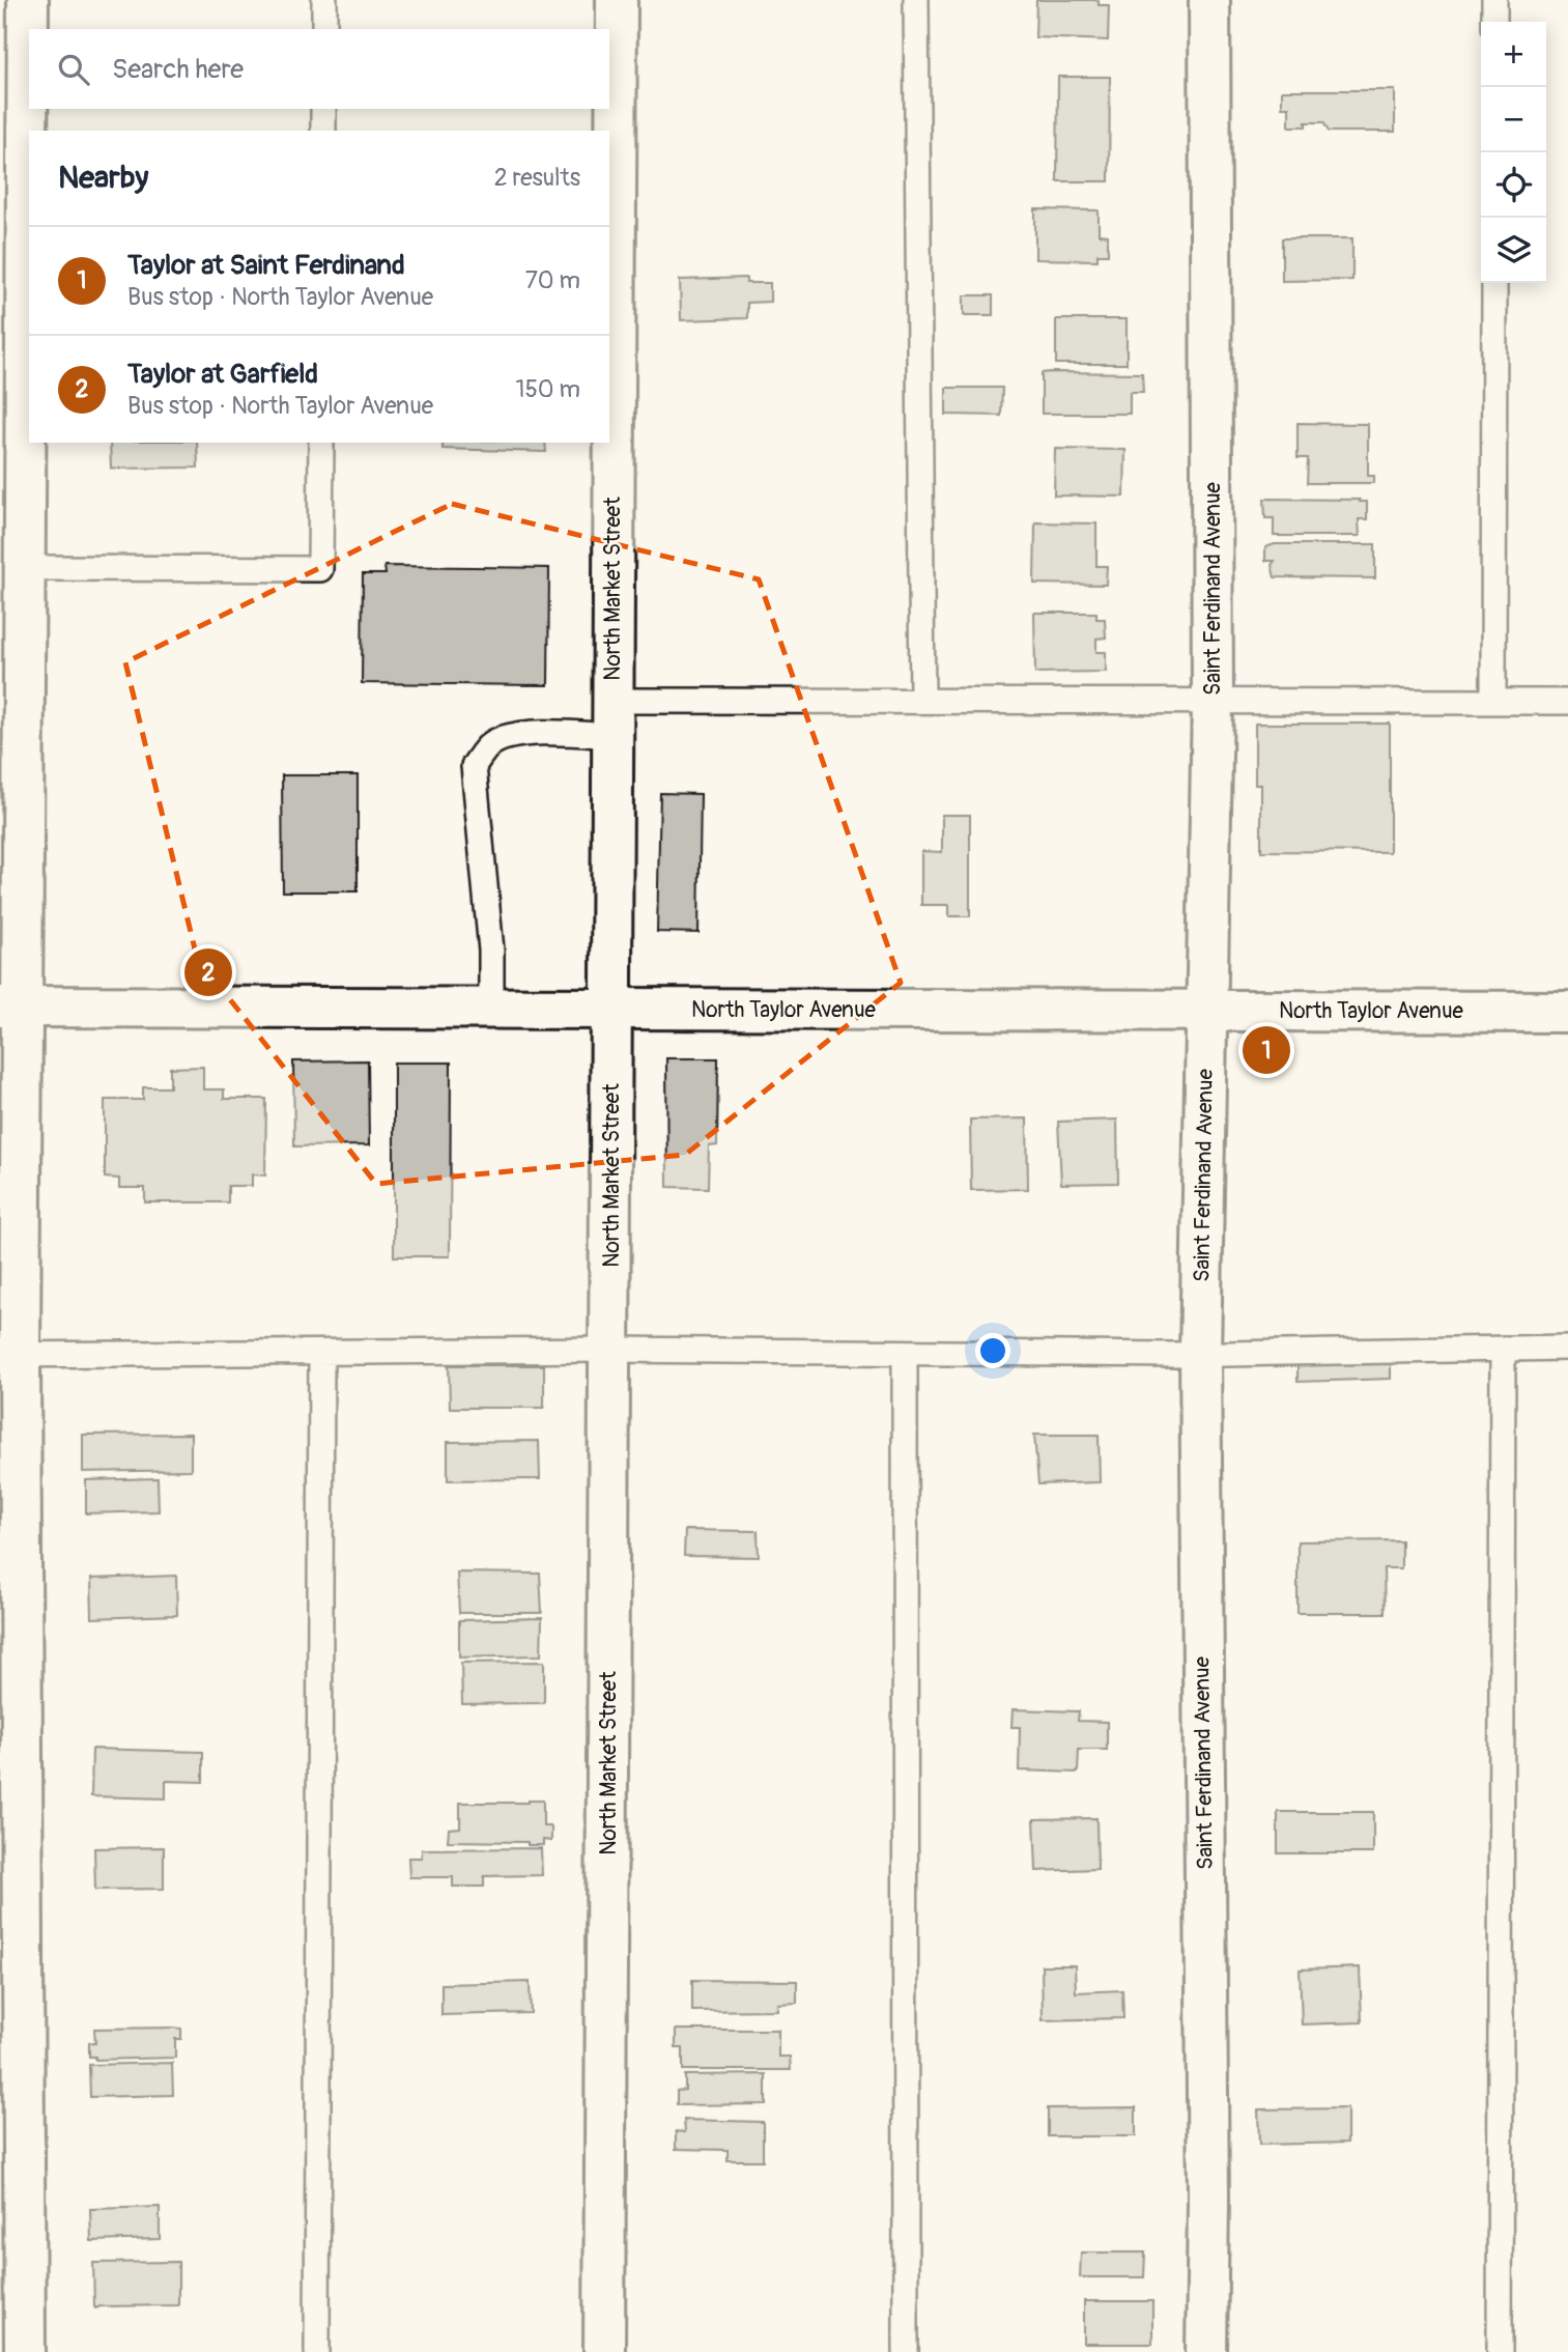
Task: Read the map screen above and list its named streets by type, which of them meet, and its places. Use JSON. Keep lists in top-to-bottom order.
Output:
{
  "streets": {
    "street": ["North Market Street", "Saint Ferdinand Avenue", "North Taylor Avenue"]
  },
  "crossings": [
    ["North Market Street", "North Taylor Avenue"],
    ["Saint Ferdinand Avenue", "North Taylor Avenue"]
  ],
  "page": {
    "map_buttons": ["+", "−"],
    "search": "Search here",
    "heading": ["Nearby", "2 results"],
    "list": [
      {
        "mark": "1",
        "name": "Taylor at Saint Ferdinand",
        "note": "Bus stop · North Taylor Avenue",
        "value": "70 m"
      },
      {
        "mark": "2",
        "name": "Taylor at Garfield",
        "note": "Bus stop · North Taylor Avenue",
        "value": "150 m"
      }
    ],
    "pins": ["2", "1"]
  }
}
